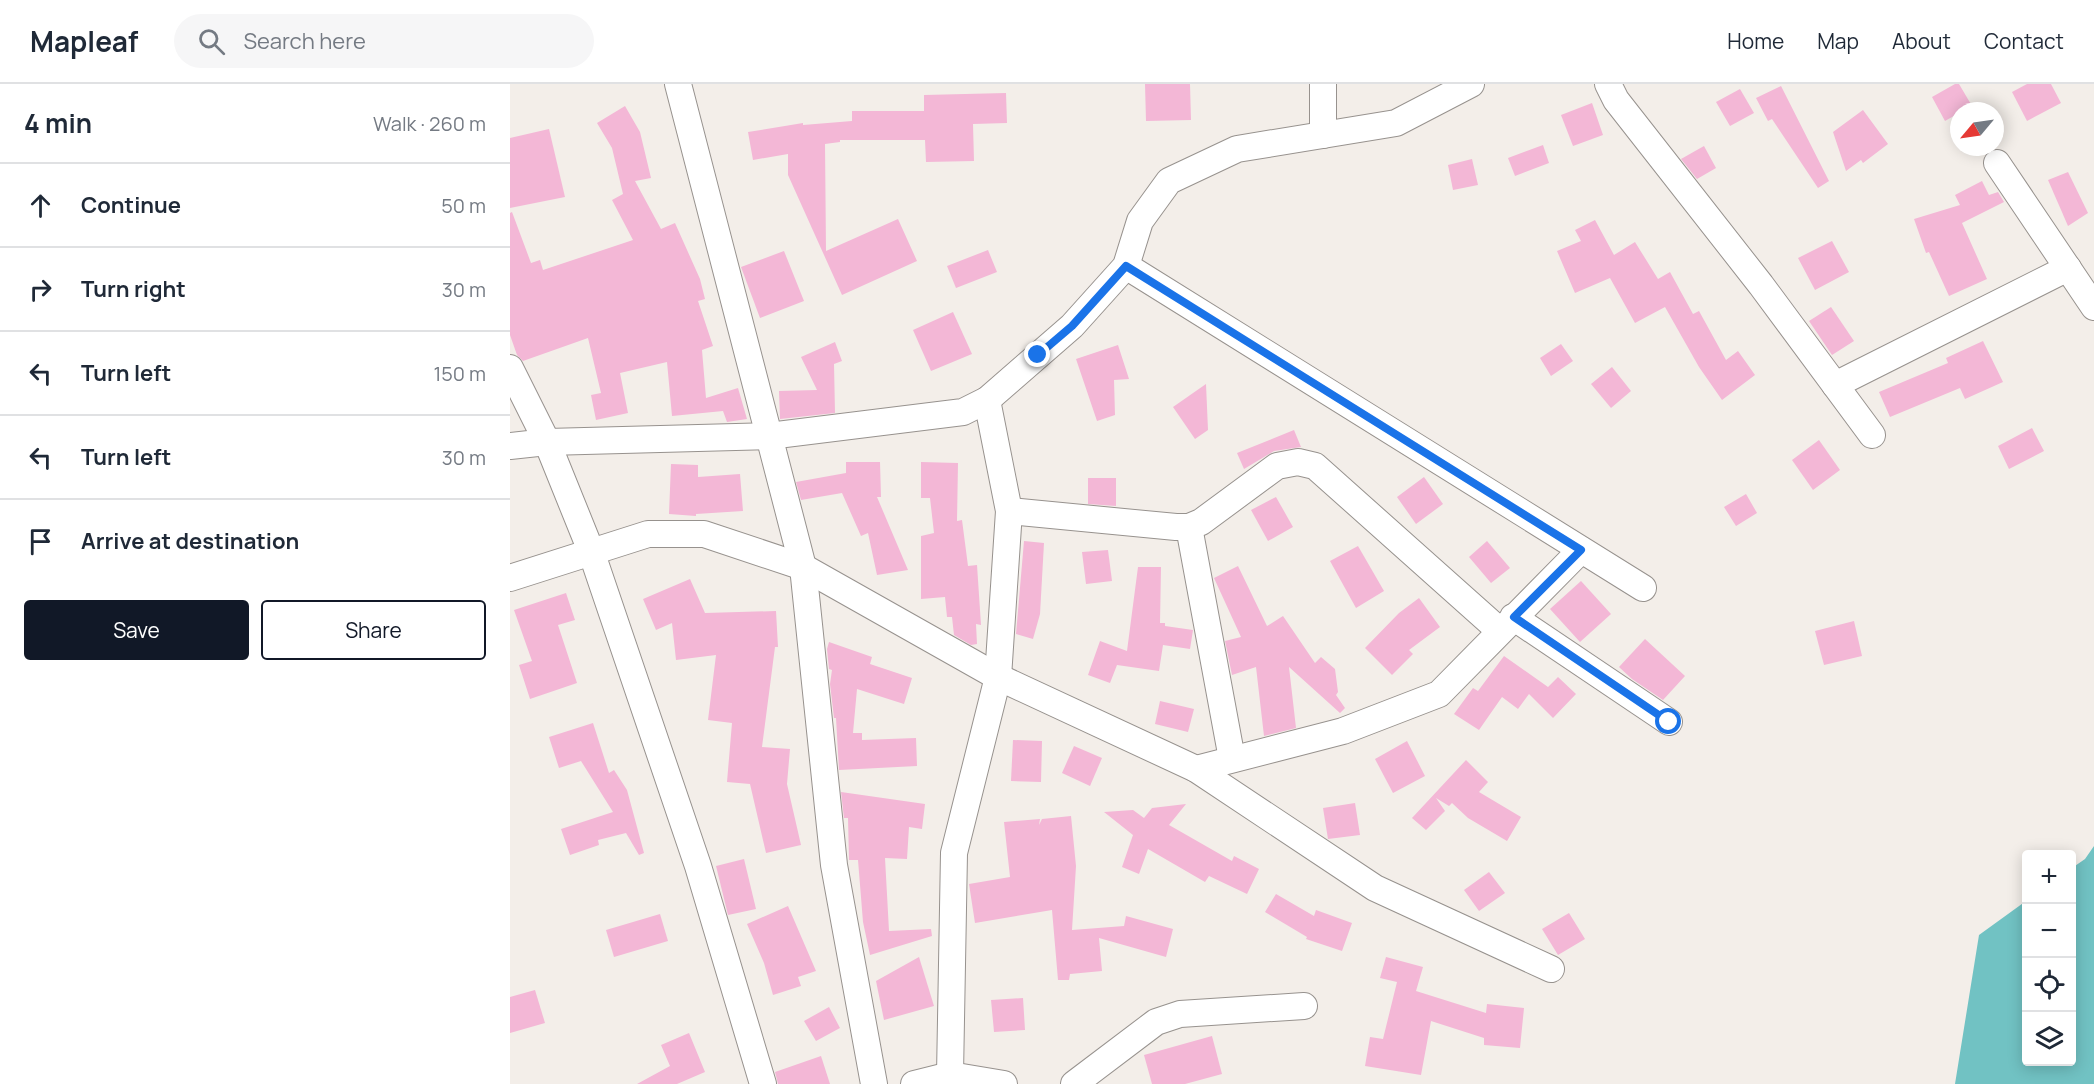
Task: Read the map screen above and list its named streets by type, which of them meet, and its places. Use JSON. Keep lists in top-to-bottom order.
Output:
{
  "north": "bottom left",
  "page": {
    "header": "Mapleaf",
    "search": "Search here",
    "nav": [
      "Home",
      "Map",
      "About",
      "Contact"
    ],
    "heading": ["4 min", "Walk · 260 m"],
    "list": [
      ["Continue", "50 m"],
      ["Turn right", "30 m"],
      ["Turn left", "150 m"],
      ["Turn left", "30 m"],
      "Arrive at destination"
    ],
    "buttons": ["Save", "Share"],
    "map_buttons": ["+", "−"]
  }
}
